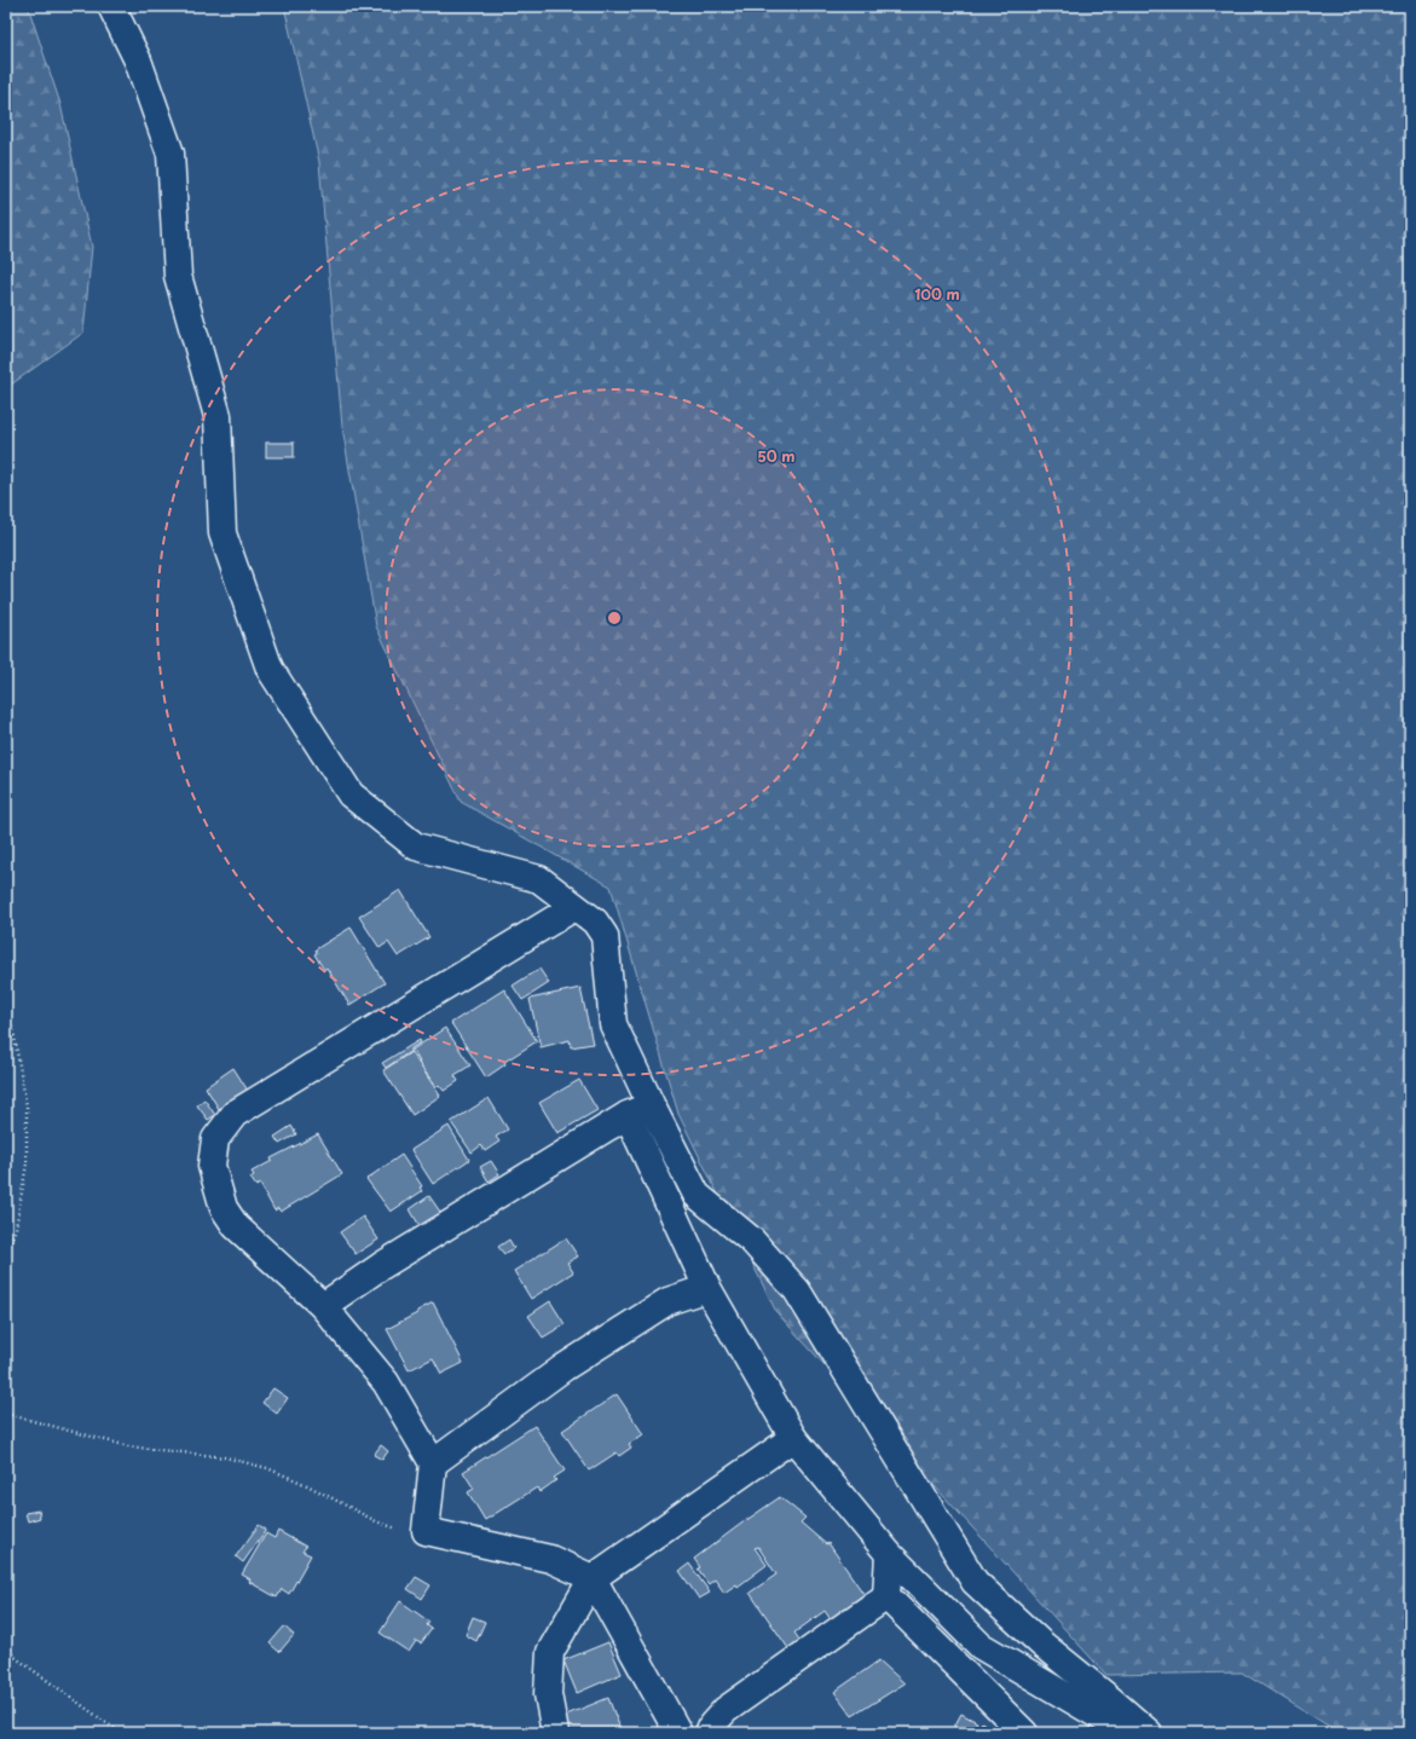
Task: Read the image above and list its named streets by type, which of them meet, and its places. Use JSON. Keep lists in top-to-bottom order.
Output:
{
  "rings": ["100 m", "50 m"]
}
